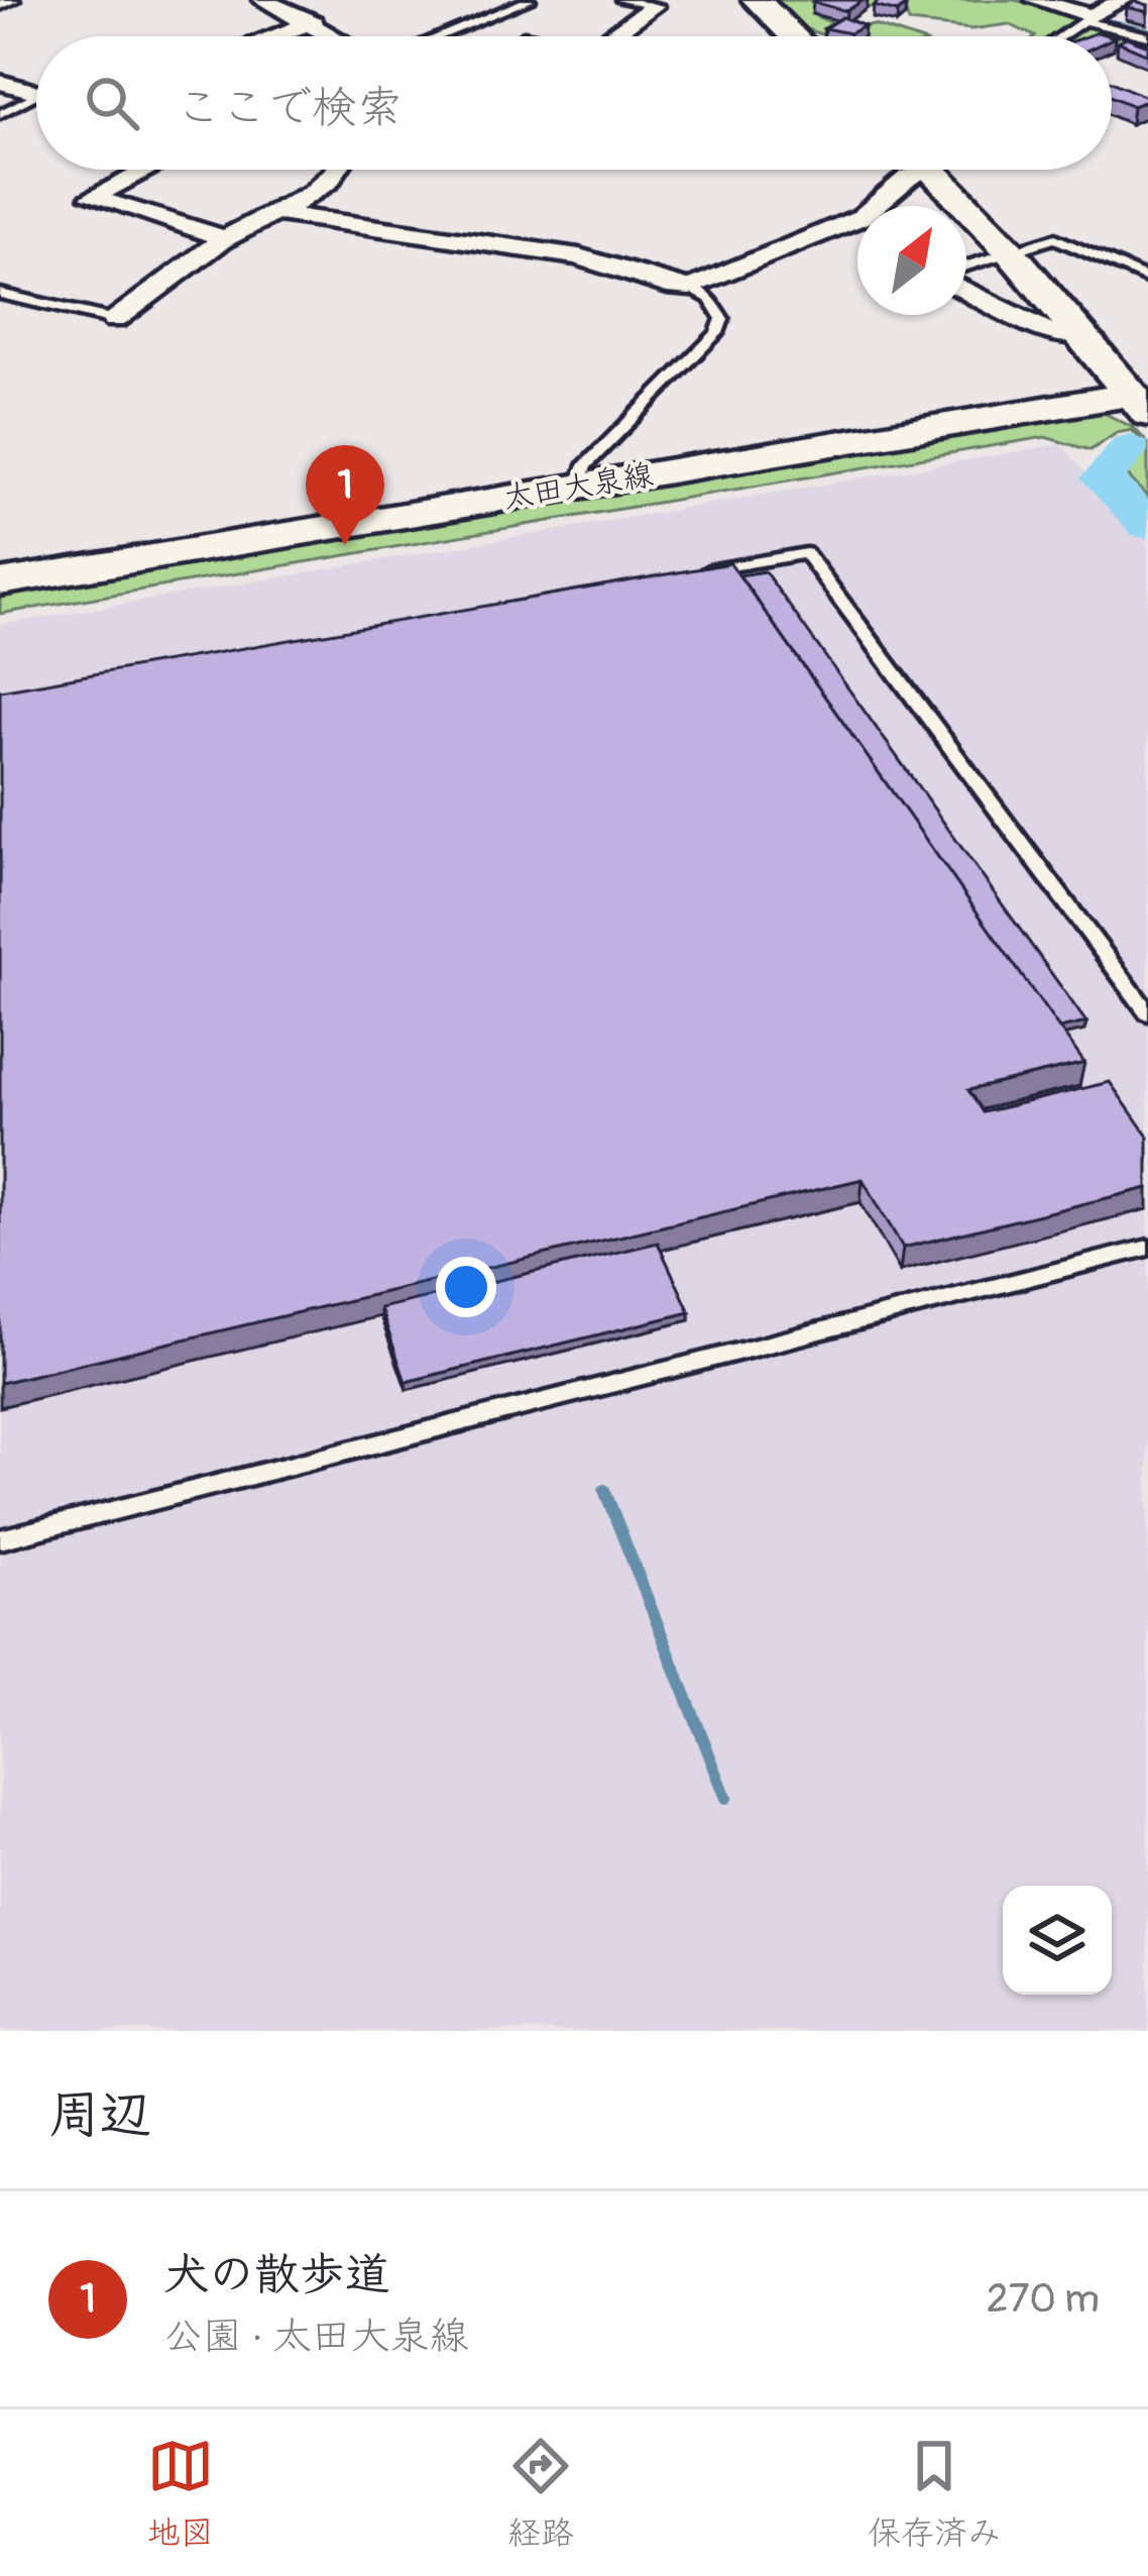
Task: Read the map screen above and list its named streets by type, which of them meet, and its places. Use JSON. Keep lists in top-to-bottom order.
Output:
{
  "streets": {
    "main road": ["太田大泉線"]
  },
  "north": "top right",
  "page": {
    "search": "ここで検索",
    "pins": "1",
    "heading": "周辺",
    "list": [
      {
        "mark": "1",
        "name": "犬の散歩道",
        "note": "公園 · 太田大泉線",
        "value": "270 m"
      }
    ],
    "nav": ["地図", "経路", "保存済み"]
  }
}
